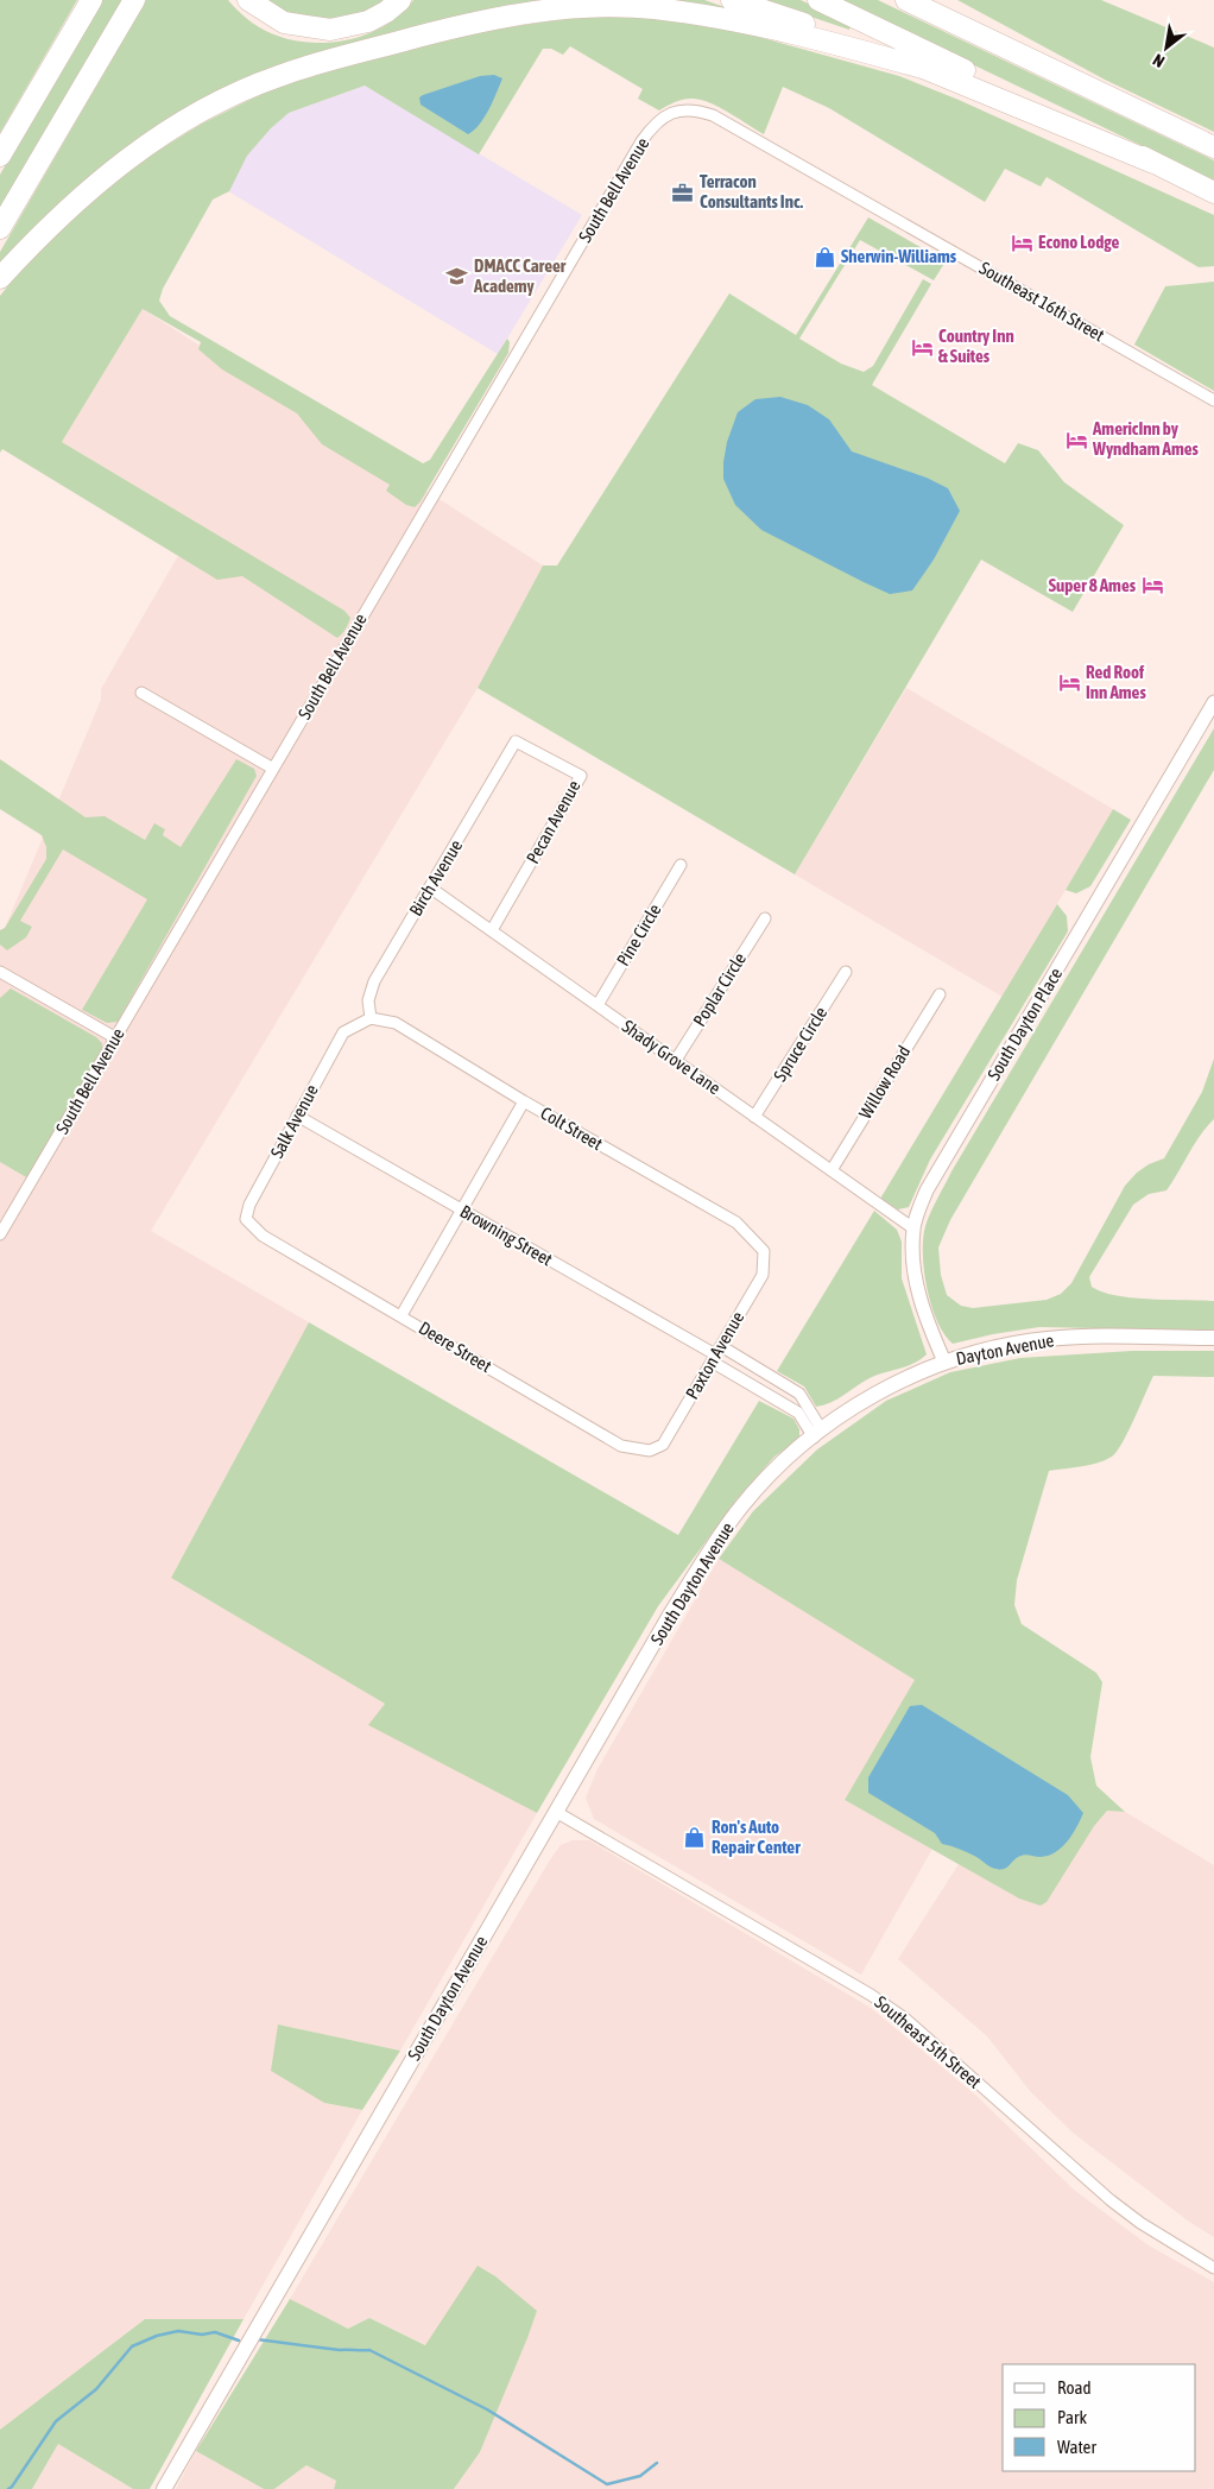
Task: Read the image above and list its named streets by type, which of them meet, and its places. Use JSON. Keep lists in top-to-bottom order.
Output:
{
  "streets": {
    "main road": ["Dayton Avenue", "South Dayton Avenue"],
    "street": [
      "South Bell Avenue",
      "Southeast 16th Street",
      "Pecan Avenue",
      "Birch Avenue",
      "Pine Circle",
      "Poplar Circle",
      "South Dayton Place",
      "Spruce Circle",
      "Shady Grove Lane",
      "Willow Road",
      "Salk Avenue",
      "Colt Street",
      "Browning Street",
      "Deere Street",
      "Paxton Avenue",
      "Southeast 5th Street"
    ]
  },
  "crossings": [
    ["South Bell Avenue", "Southeast 16th Street"],
    ["Pecan Avenue", "Birch Avenue"],
    ["Pecan Avenue", "Shady Grove Lane"],
    ["Birch Avenue", "Shady Grove Lane"],
    ["Birch Avenue", "Salk Avenue"],
    ["Birch Avenue", "Colt Street"],
    ["Pine Circle", "Shady Grove Lane"],
    ["Poplar Circle", "Shady Grove Lane"],
    ["South Dayton Place", "Shady Grove Lane"],
    ["South Dayton Place", "Dayton Avenue"],
    ["Spruce Circle", "Shady Grove Lane"],
    ["Shady Grove Lane", "Willow Road"],
    ["Salk Avenue", "Colt Street"],
    ["Salk Avenue", "Browning Street"],
    ["Salk Avenue", "Deere Street"],
    ["Colt Street", "Paxton Avenue"],
    ["Browning Street", "Dayton Avenue"],
    ["Browning Street", "Paxton Avenue"],
    ["Deere Street", "Paxton Avenue"],
    ["Dayton Avenue", "South Dayton Avenue"],
    ["South Dayton Avenue", "Southeast 5th Street"]
  ],
  "places": {
    "office": ["Terracon Consultants Inc."],
    "hotel": [
      "Econo Lodge",
      "Country Inn & Suites",
      "AmericInn by Wyndham Ames",
      "Super 8 Ames",
      "Red Roof Inn Ames"
    ],
    "shop": ["Sherwin-Williams", "Ron's Auto Repair Center"],
    "school or university": ["DMACC Career Academy"]
  },
  "legend": ["Road", "Park", "Water"],
  "north": "bottom left"
}
